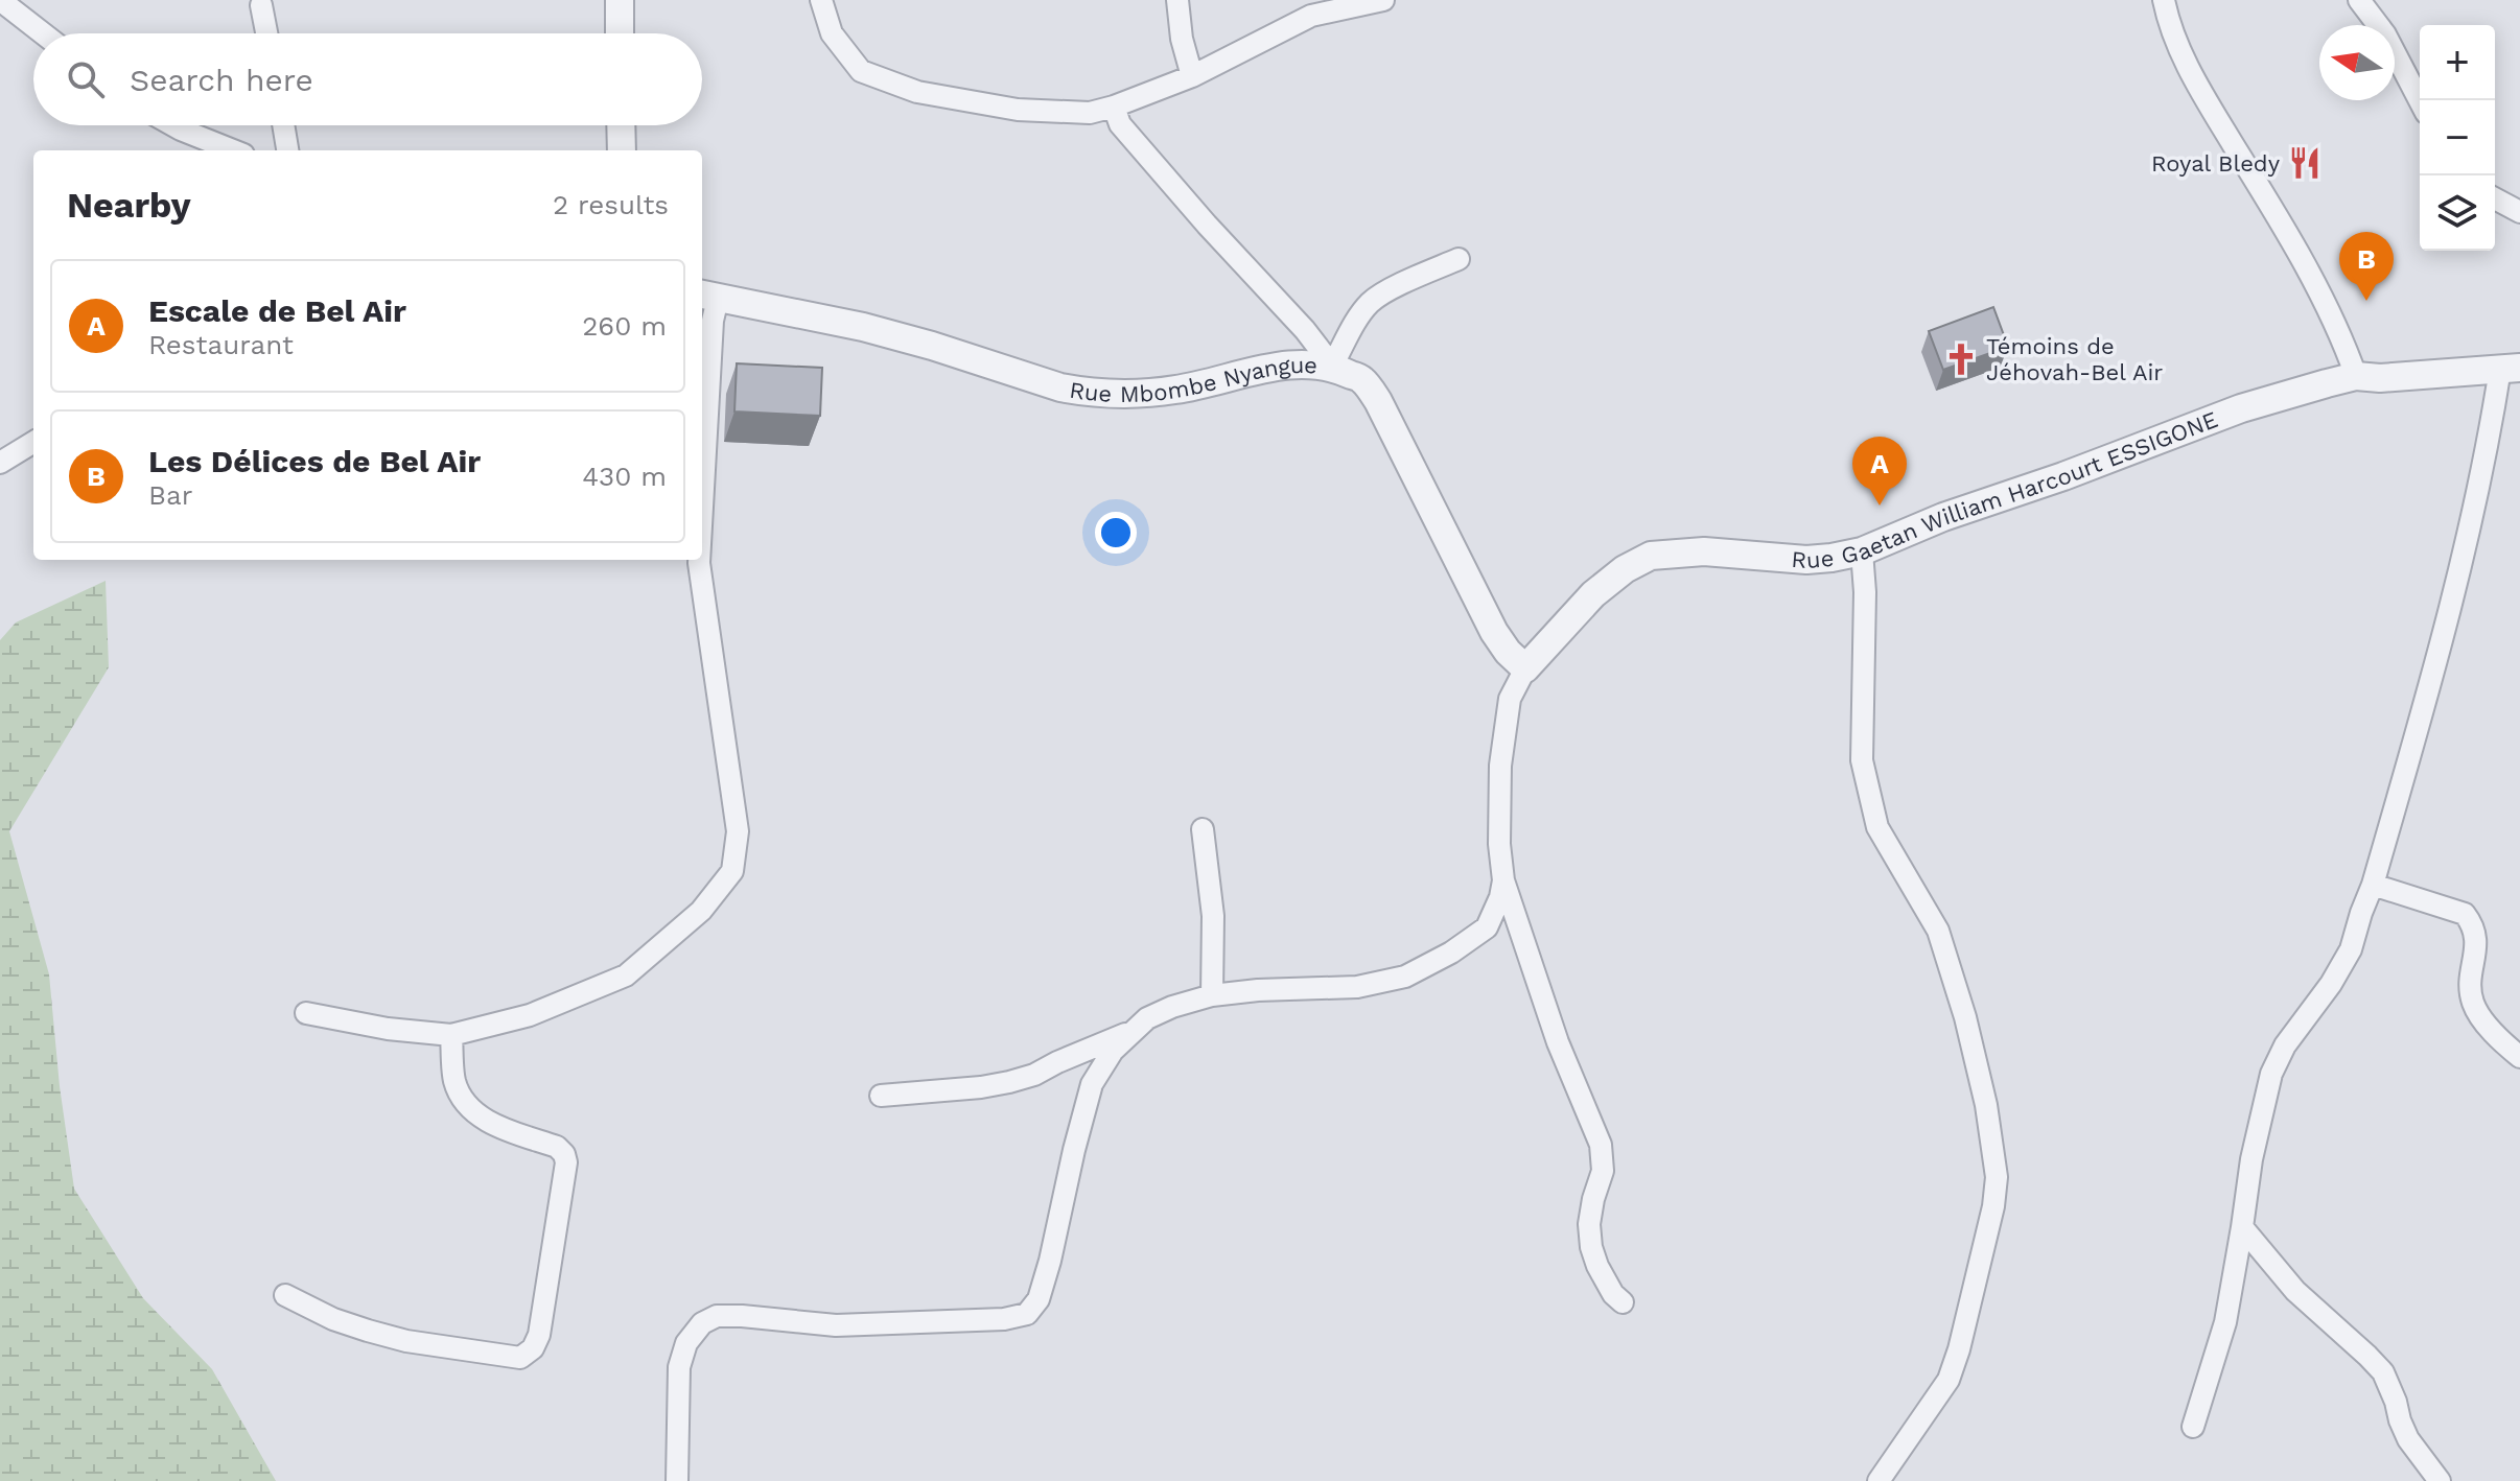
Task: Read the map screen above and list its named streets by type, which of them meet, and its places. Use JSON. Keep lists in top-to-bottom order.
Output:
{
  "streets": {
    "street": ["Rue Mbombe Nyangue", "Rue Gaetan William Harcourt ESSIGONE"]
  },
  "crossings": [
    ["Rue Mbombe Nyangue", "Rue Gaetan William Harcourt ESSIGONE"]
  ],
  "places": {
    "restaurant": ["Royal Bledy"],
    "church": ["Témoins de Jéhovah-Bel Air"]
  },
  "north": "left",
  "page": {
    "map_buttons": ["+", "−"],
    "search": "Search here",
    "heading": ["Nearby", "2 results"],
    "pins": ["B", "A"],
    "list": [
      {
        "mark": "A",
        "name": "Escale de Bel Air",
        "note": "Restaurant",
        "value": "260 m"
      },
      {
        "mark": "B",
        "name": "Les Délices de Bel Air",
        "note": "Bar",
        "value": "430 m"
      }
    ]
  }
}
